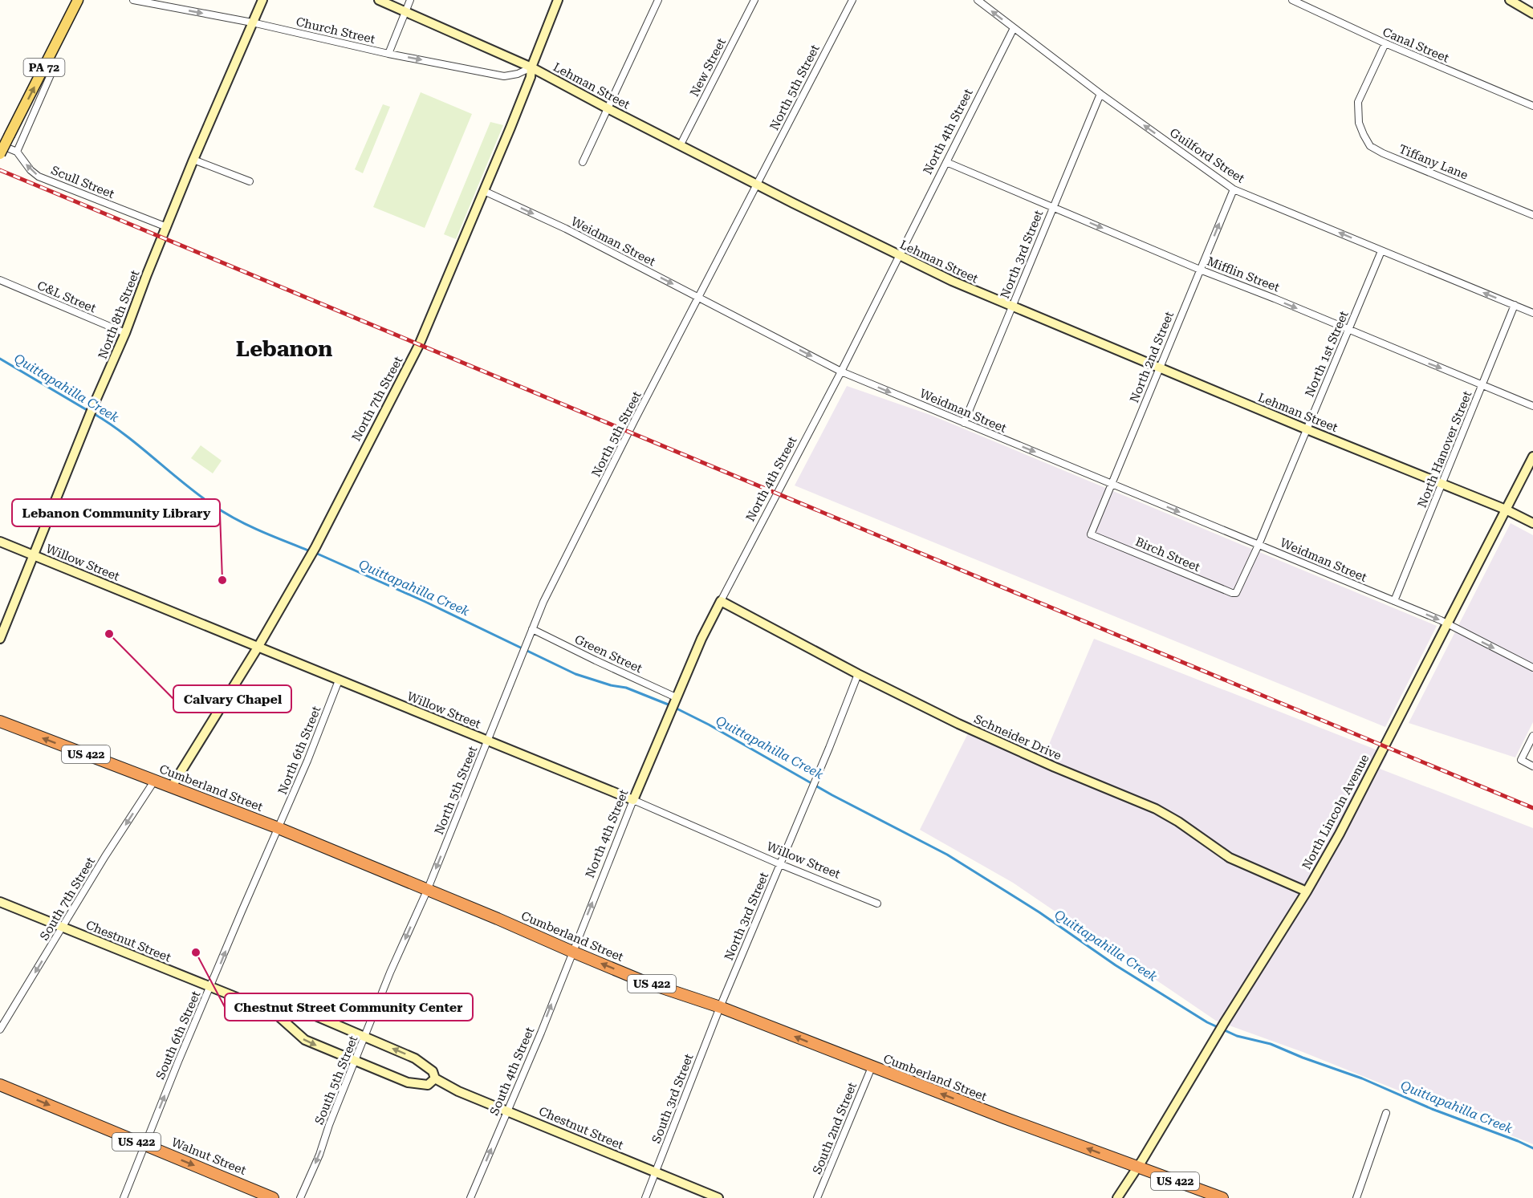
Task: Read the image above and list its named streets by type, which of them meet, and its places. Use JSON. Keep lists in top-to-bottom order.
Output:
{
  "streets": {
    "highway": ["US 422", "Cumberland Street", "Walnut Street"],
    "main road": ["PA 72"],
    "street": [
      "Church Street",
      "Canal Street",
      "New Street",
      "Lehman Street",
      "North 5th Street",
      "North 4th Street",
      "Guilford Street",
      "Tiffany Lane",
      "Scull Street",
      "Weidman Street",
      "North 3rd Street",
      "Mifflin Street",
      "C&L Street",
      "North 8th Street",
      "North 1st Street",
      "North 2nd Street",
      "North 7th Street",
      "North Hanover Street",
      "Birch Street",
      "Willow Street",
      "Green Street",
      "Schneider Drive",
      "North 6th Street",
      "North Lincoln Avenue",
      "South 7th Street",
      "Chestnut Street",
      "South 6th Street",
      "South 4th Street",
      "South 5th Street",
      "South 3rd Street",
      "South 2nd Street"
    ]
  },
  "crossings": [
    ["Church Street", "Lehman Street"],
    ["Church Street", "North 8th Street"],
    ["Church Street", "North 7th Street"],
    ["Canal Street", "Tiffany Lane"],
    ["New Street", "Lehman Street"],
    ["Lehman Street", "North 5th Street"],
    ["Lehman Street", "North 4th Street"],
    ["Lehman Street", "North 3rd Street"],
    ["Lehman Street", "North 1st Street"],
    ["Lehman Street", "North 2nd Street"],
    ["Lehman Street", "North 7th Street"],
    ["Lehman Street", "North Hanover Street"],
    ["Lehman Street", "North Lincoln Avenue"],
    ["North 5th Street", "Weidman Street"],
    ["North 5th Street", "Willow Street"],
    ["North 5th Street", "Green Street"],
    ["North 5th Street", "Cumberland Street"],
    ["North 5th Street", "South 5th Street"],
    ["North 4th Street", "Guilford Street"],
    ["North 4th Street", "Weidman Street"],
    ["North 4th Street", "Mifflin Street"],
    ["North 4th Street", "Willow Street"],
    ["North 4th Street", "Green Street"],
    ["North 4th Street", "Schneider Drive"],
    ["North 4th Street", "Cumberland Street"],
    ["North 4th Street", "South 4th Street"],
    ["Guilford Street", "North 3rd Street"],
    ["Guilford Street", "North 1st Street"],
    ["Guilford Street", "North 2nd Street"],
    ["Guilford Street", "North Hanover Street"],
    ["Scull Street", "North 8th Street"],
    ["Weidman Street", "North 3rd Street"],
    ["Weidman Street", "North 1st Street"],
    ["Weidman Street", "North 2nd Street"],
    ["Weidman Street", "North 7th Street"],
    ["Weidman Street", "North Hanover Street"],
    ["Weidman Street", "North Lincoln Avenue"],
    ["North 3rd Street", "Mifflin Street"],
    ["North 3rd Street", "Willow Street"],
    ["North 3rd Street", "Schneider Drive"],
    ["North 3rd Street", "Cumberland Street"],
    ["North 3rd Street", "South 3rd Street"],
    ["Mifflin Street", "North 1st Street"],
    ["Mifflin Street", "North 2nd Street"],
    ["Mifflin Street", "North Hanover Street"],
    ["C&L Street", "North 8th Street"],
    ["North 8th Street", "Willow Street"],
    ["North 1st Street", "Birch Street"],
    ["North 2nd Street", "Birch Street"],
    ["North 7th Street", "Willow Street"],
    ["North 7th Street", "Cumberland Street"],
    ["Willow Street", "North 6th Street"],
    ["Schneider Drive", "North Lincoln Avenue"],
    ["North 6th Street", "Cumberland Street"],
    ["North 6th Street", "South 6th Street"],
    ["US 422", "Cumberland Street"],
    ["US 422", "North Lincoln Avenue"],
    ["Cumberland Street", "North Lincoln Avenue"],
    ["Cumberland Street", "South 7th Street"],
    ["Cumberland Street", "South 6th Street"],
    ["Cumberland Street", "South 4th Street"],
    ["Cumberland Street", "South 5th Street"],
    ["Cumberland Street", "South 3rd Street"],
    ["Cumberland Street", "South 2nd Street"],
    ["South 7th Street", "Chestnut Street"],
    ["Chestnut Street", "South 6th Street"],
    ["Chestnut Street", "South 4th Street"],
    ["Chestnut Street", "South 5th Street"],
    ["Chestnut Street", "South 3rd Street"],
    ["South 6th Street", "Walnut Street"]
  ],
  "one_way": [
    "Church Street",
    "Guilford Street",
    "Scull Street",
    "Weidman Street",
    "Mifflin Street",
    "Cumberland Street",
    "South 7th Street",
    "South 6th Street",
    "South 4th Street",
    "South 5th Street",
    "Walnut Street"
  ],
  "districts": ["Lebanon"],
  "water": ["Quittapahilla Creek"],
  "places": ["Lebanon Community Library", "Calvary Chapel", "Chestnut Street Community Center"]
}
